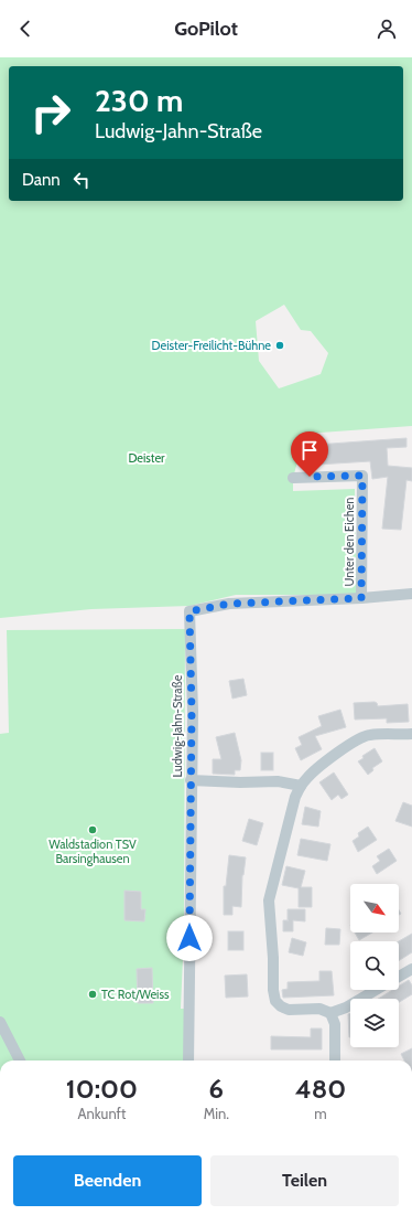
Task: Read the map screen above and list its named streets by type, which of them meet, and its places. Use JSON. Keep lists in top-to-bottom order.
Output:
{
  "streets": {
    "street": ["Unter den Eichen", "Ludwig-Jahn-Straße"]
  },
  "crossings": [
    ["Unter den Eichen", "Ludwig-Jahn-Straße"]
  ],
  "parks": ["Deister"],
  "places": ["Deister-Freilicht-Bühne", "Waldstadion TSV Barsinghausen", "TC Rot/Weiss"],
  "north": "bottom right",
  "page": {
    "header": "GoPilot",
    "turn": ["230 m", "Ludwig-Jahn-Straße"],
    "then": "Dann",
    "eta": [
      "10:00",
      "Ankunft",
      "6",
      "Min.",
      "480",
      "m"
    ],
    "buttons": ["Beenden", "Teilen"]
  }
}
